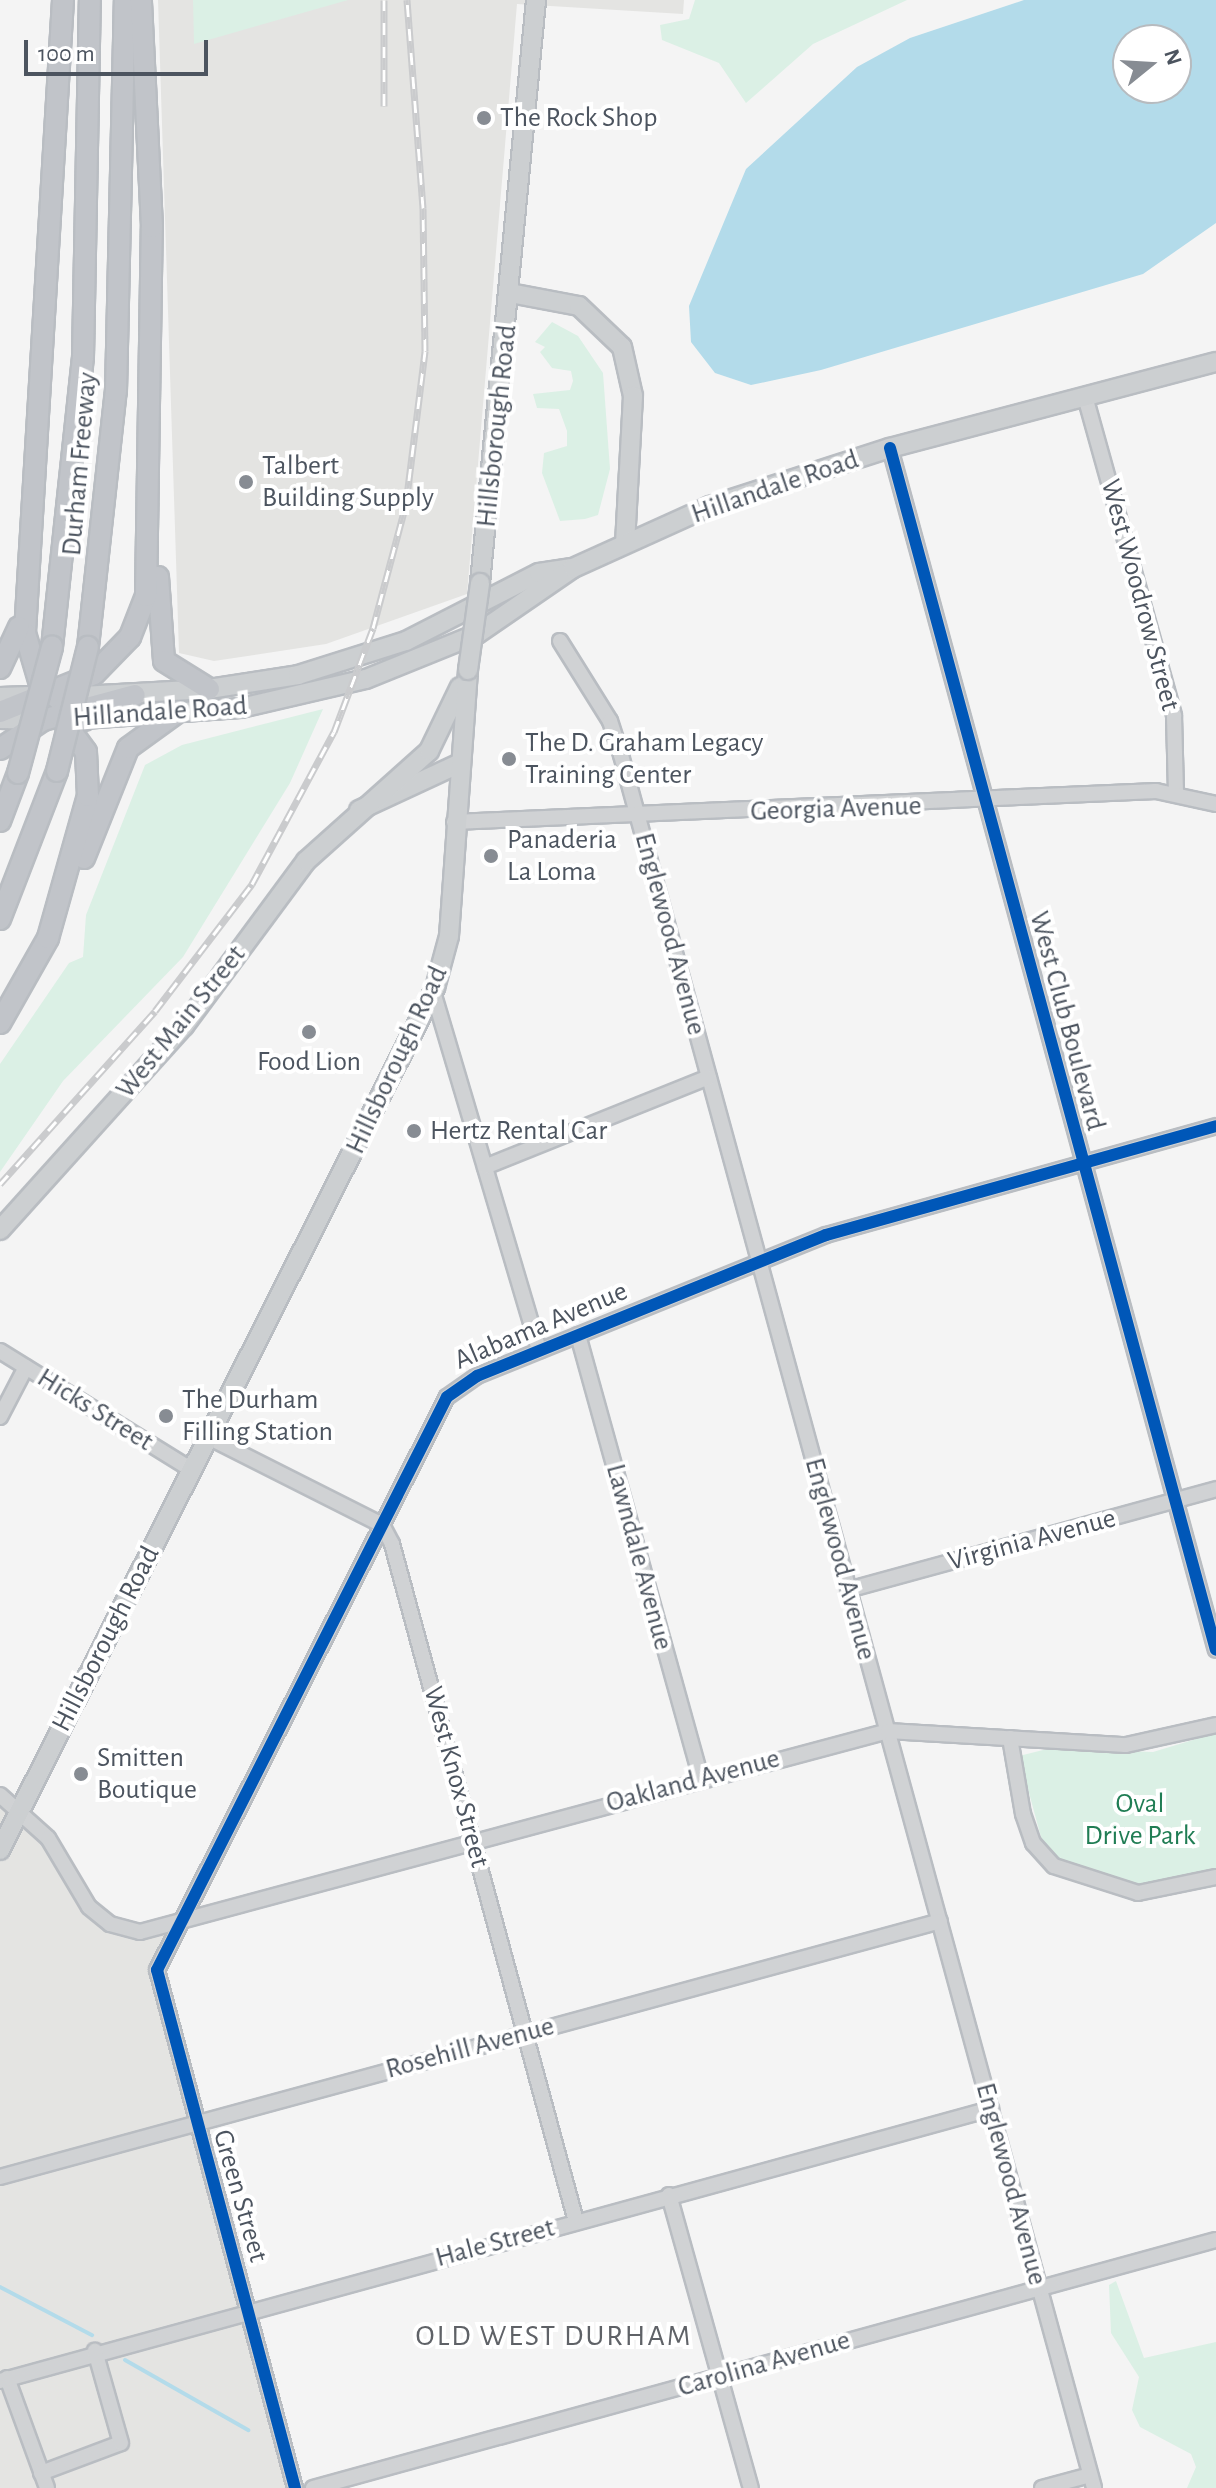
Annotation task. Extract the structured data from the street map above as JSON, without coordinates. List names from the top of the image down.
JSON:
{
  "streets": {
    "highway": ["Durham Freeway"],
    "main road": ["Hillsborough Road", "Hillandale Road", "West Main Street"],
    "street": [
      "West Woodrow Street",
      "Georgia Avenue",
      "Englewood Avenue",
      "West Club Boulevard",
      "Alabama Avenue",
      "Hicks Street",
      "Virginia Avenue",
      "Lawndale Avenue",
      "West Knox Street",
      "Oakland Avenue",
      "Rosehill Avenue",
      "Green Street",
      "Hale Street",
      "Carolina Avenue"
    ]
  },
  "crossings": [
    ["Hillsborough Road", "Georgia Avenue"],
    ["Hillsborough Road", "West Main Street"],
    ["Hillsborough Road", "Hicks Street"],
    ["Hillsborough Road", "Oakland Avenue"],
    ["Hillandale Road", "West Woodrow Street"],
    ["Hillandale Road", "West Club Boulevard"],
    ["West Woodrow Street", "Georgia Avenue"],
    ["Georgia Avenue", "Englewood Avenue"],
    ["Georgia Avenue", "West Club Boulevard"],
    ["Englewood Avenue", "Alabama Avenue"],
    ["Englewood Avenue", "Virginia Avenue"],
    ["Englewood Avenue", "Oakland Avenue"],
    ["Englewood Avenue", "Rosehill Avenue"],
    ["Englewood Avenue", "Hale Street"],
    ["Englewood Avenue", "Carolina Avenue"],
    ["West Club Boulevard", "Alabama Avenue"],
    ["West Club Boulevard", "Virginia Avenue"],
    ["Alabama Avenue", "Lawndale Avenue"],
    ["Alabama Avenue", "West Knox Street"],
    ["Alabama Avenue", "Oakland Avenue"],
    ["Alabama Avenue", "Green Street"],
    ["Lawndale Avenue", "Oakland Avenue"],
    ["West Knox Street", "Oakland Avenue"],
    ["West Knox Street", "Rosehill Avenue"],
    ["West Knox Street", "Hale Street"],
    ["Oakland Avenue", "Green Street"],
    ["Rosehill Avenue", "Green Street"],
    ["Green Street", "Hale Street"]
  ],
  "districts": ["OLD WEST DURHAM"],
  "parks": ["Oval Drive Park"],
  "places": [
    "The Rock Shop",
    "Talbert Building Supply",
    "The D. Graham Legacy Training Center",
    "Panaderia La Loma",
    "Food Lion",
    "Hertz Rental Car",
    "The Durham Filling Station",
    "Smitten Boutique"
  ],
  "scale_bar": "100 m",
  "north": "right"
}
